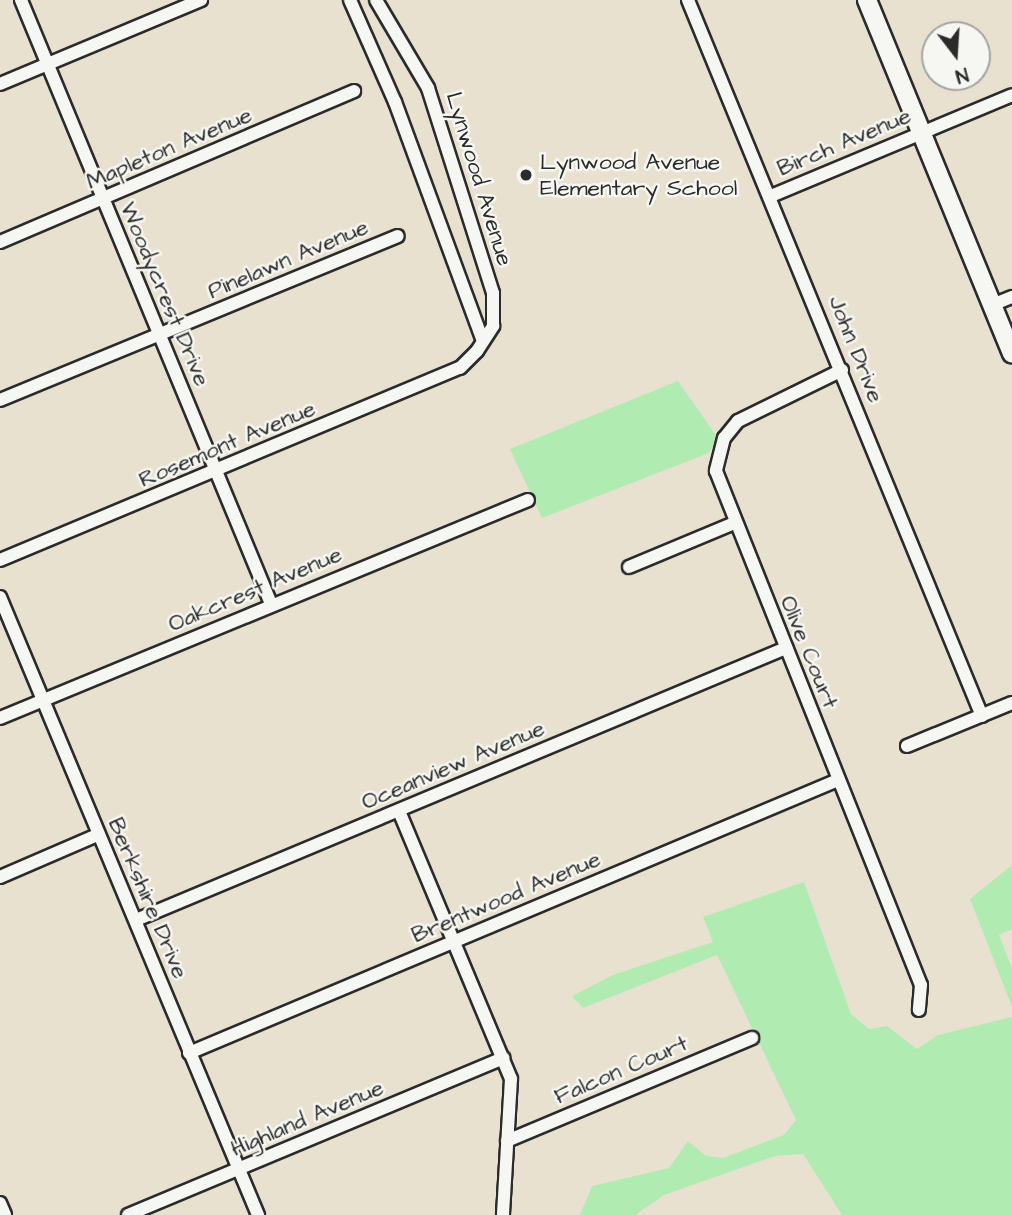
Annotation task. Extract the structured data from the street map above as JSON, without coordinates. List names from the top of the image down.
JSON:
{
  "streets": {
    "street": [
      "Birch Avenue",
      "Mapleton Avenue",
      "Lynwood Avenue",
      "Pinelawn Avenue",
      "Woodycrest Drive",
      "John Drive",
      "Rosemont Avenue",
      "Oakcrest Avenue",
      "Olive Court",
      "Oceanview Avenue",
      "Brentwood Avenue",
      "Berkshire Drive",
      "Falcon Court",
      "Highland Avenue"
    ]
  },
  "crossings": [
    ["Birch Avenue", "John Drive"],
    ["Mapleton Avenue", "Woodycrest Drive"],
    ["Lynwood Avenue", "Rosemont Avenue"],
    ["Pinelawn Avenue", "Woodycrest Drive"],
    ["Woodycrest Drive", "Rosemont Avenue"],
    ["Woodycrest Drive", "Oakcrest Avenue"],
    ["John Drive", "Olive Court"],
    ["Oakcrest Avenue", "Berkshire Drive"],
    ["Olive Court", "Oceanview Avenue"],
    ["Olive Court", "Brentwood Avenue"],
    ["Oceanview Avenue", "Berkshire Drive"],
    ["Brentwood Avenue", "Berkshire Drive"],
    ["Berkshire Drive", "Highland Avenue"]
  ],
  "places": ["Lynwood Avenue Elementary School"],
  "north": "bottom"
}
